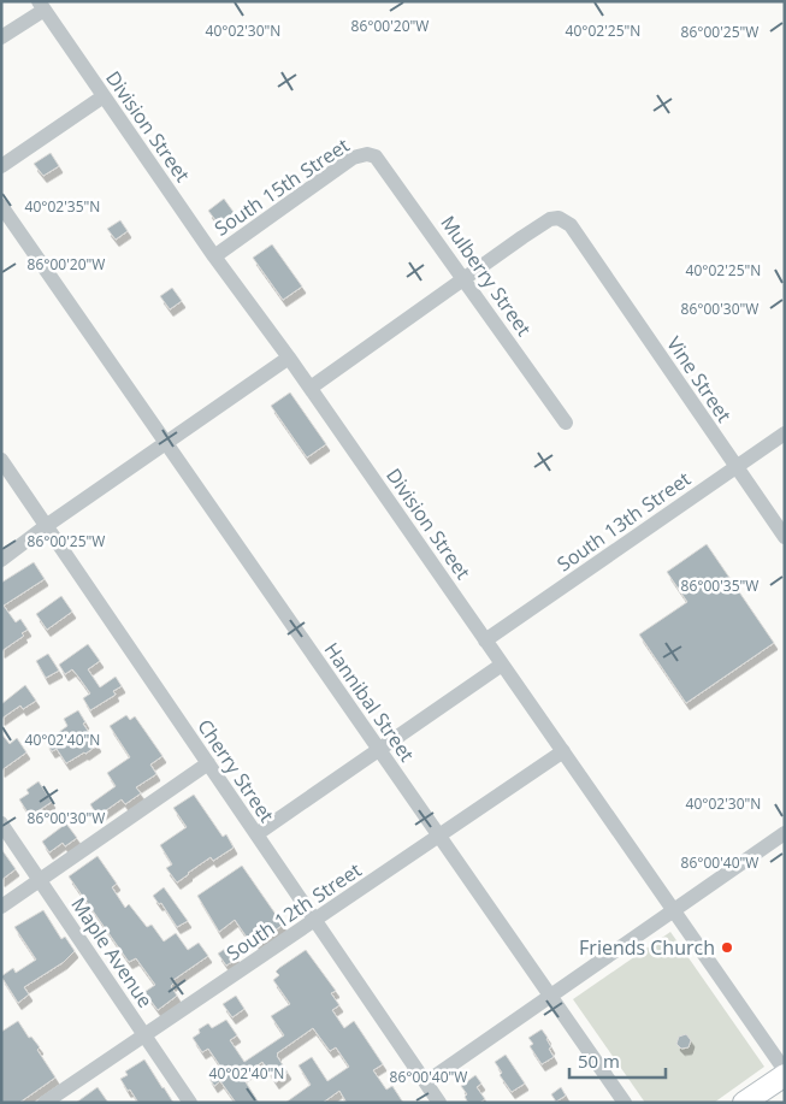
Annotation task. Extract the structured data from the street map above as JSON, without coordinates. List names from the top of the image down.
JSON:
{
  "streets": {
    "street": [
      "Division Street",
      "South 15th Street",
      "Mulberry Street",
      "Vine Street",
      "South 13th Street",
      "Hannibal Street",
      "Cherry Street",
      "South 12th Street",
      "Maple Avenue"
    ]
  },
  "crossings": [
    ["Division Street", "South 15th Street"],
    ["Division Street", "South 13th Street"],
    ["Division Street", "South 12th Street"],
    ["South 15th Street", "Mulberry Street"],
    ["Mulberry Street", "Vine Street"],
    ["Vine Street", "South 13th Street"],
    ["Hannibal Street", "South 12th Street"],
    ["Cherry Street", "South 12th Street"],
    ["South 12th Street", "Maple Avenue"]
  ],
  "places": ["Friends Church"],
  "scale_bar": "50 m",
  "coordinates": [
    "86°00'20\"W",
    "40°02'30\"N",
    "40°02'25\"N",
    "86°00'25\"W",
    "40°02'35\"N",
    "86°00'30\"W",
    "86°00'35\"W",
    "40°02'40\"N",
    "86°00'40\"W"
  ]
}
